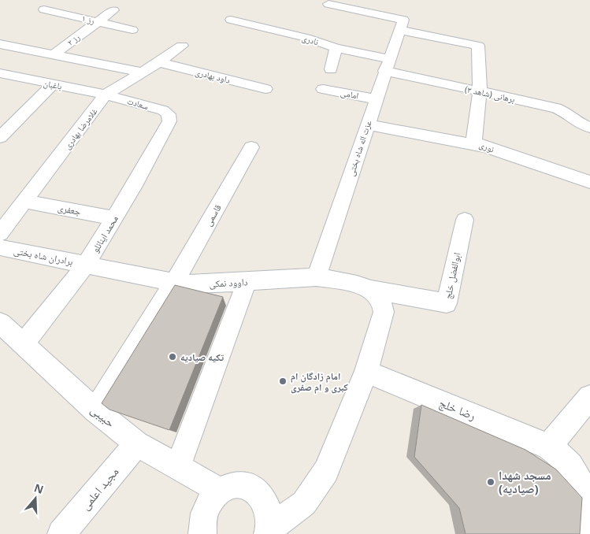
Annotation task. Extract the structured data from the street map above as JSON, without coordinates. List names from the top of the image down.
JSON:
{
  "streets": {
    "street": [
      "رز ۱",
      "رز ۲",
      "نادری",
      "داود بهادری",
      "باغبان",
      "امامی",
      "برهانی (شاهد ۳)",
      "سعادت",
      "غلامرضا بهادری",
      "نوری",
      "عزت اله شاه بختی",
      "جعفری",
      "قاسمی",
      "محمد اینانلو",
      "برادران شاه بختی",
      "ابوالفضل خلج",
      "داوود نمکی",
      "رضا خلج",
      "حبیبی",
      "مجید اعلمی"
    ]
  },
  "crossings": [
    ["رز ۱", "رز ۲"],
    ["نادری", "برهانی (شاهد ۳)"],
    ["نادری", "عزت اله شاه بختی"],
    ["داود بهادری", "غلامرضا بهادری"],
    ["باغبان", "سعادت"],
    ["باغبان", "غلامرضا بهادری"],
    ["امامی", "عزت اله شاه بختی"],
    ["برهانی (شاهد ۳)", "نوری"],
    ["برهانی (شاهد ۳)", "عزت اله شاه بختی"],
    ["سعادت", "غلامرضا بهادری"],
    ["سعادت", "محمد اینانلو"],
    ["غلامرضا بهادری", "جعفری"],
    ["نوری", "عزت اله شاه بختی"],
    ["عزت اله شاه بختی", "داوود نمکی"],
    ["جعفری", "محمد اینانلو"],
    ["قاسمی", "داوود نمکی"],
    ["قاسمی", "حبیبی"],
    ["محمد اینانلو", "برادران شاه بختی"],
    ["محمد اینانلو", "داوود نمکی"],
    ["محمد اینانلو", "حبیبی"],
    ["برادران شاه بختی", "داوود نمکی"],
    ["ابوالفضل خلج", "داوود نمکی"],
    ["حبیبی", "مجید اعلمی"]
  ],
  "places": ["تکیه صیادیه", "امام زادگان ام کبری و ام صفری", "مسجد شهدا (صیادیه)"],
  "north": "top"
}
